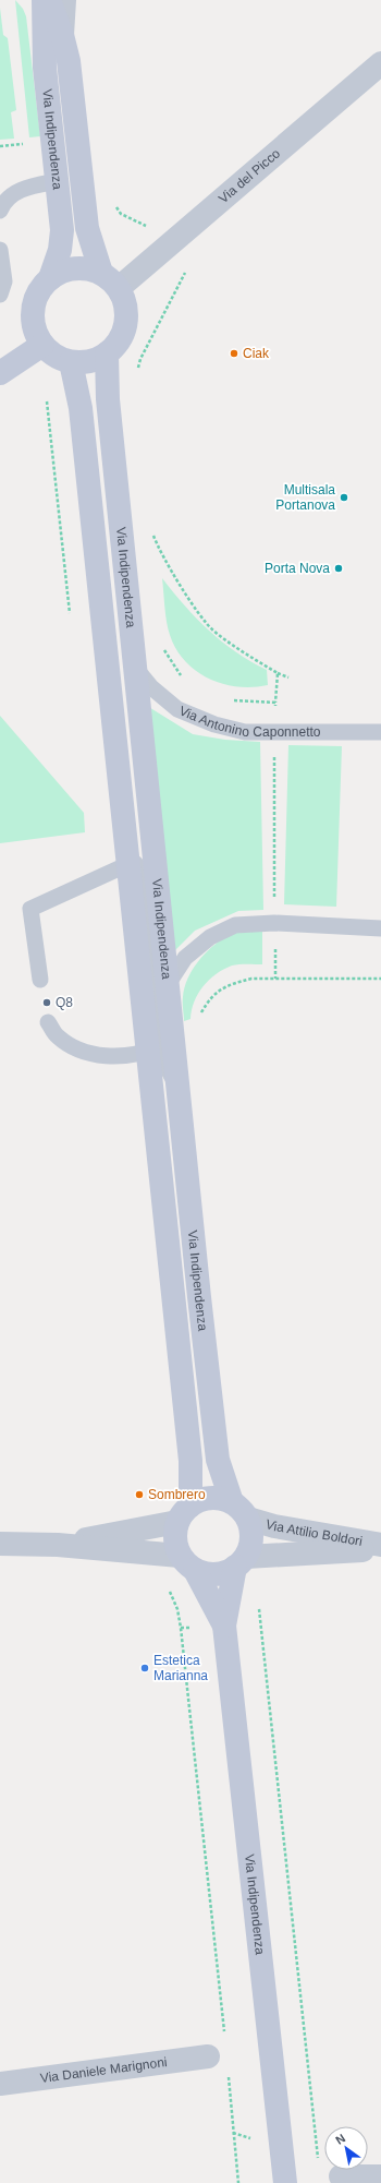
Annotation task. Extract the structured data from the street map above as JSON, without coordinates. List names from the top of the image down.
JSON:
{
  "streets": {
    "street": [
      "Via Indipendenza",
      "Via del Picco",
      "Via Attilio Boldori",
      "Via Daniele Marignoni"
    ],
    "lane": ["Via Antonino Caponnetto"]
  },
  "crossings": [
    ["Via Indipendenza", "Via del Picco"],
    ["Via Indipendenza", "Via Antonino Caponnetto"],
    ["Via Indipendenza", "Via Attilio Boldori"]
  ],
  "places": [
    "Ciak",
    "Multisala Portanova",
    "Porta Nova",
    "Q8",
    "Sombrero",
    "Estetica Marianna"
  ],
  "north": "top left"
}
